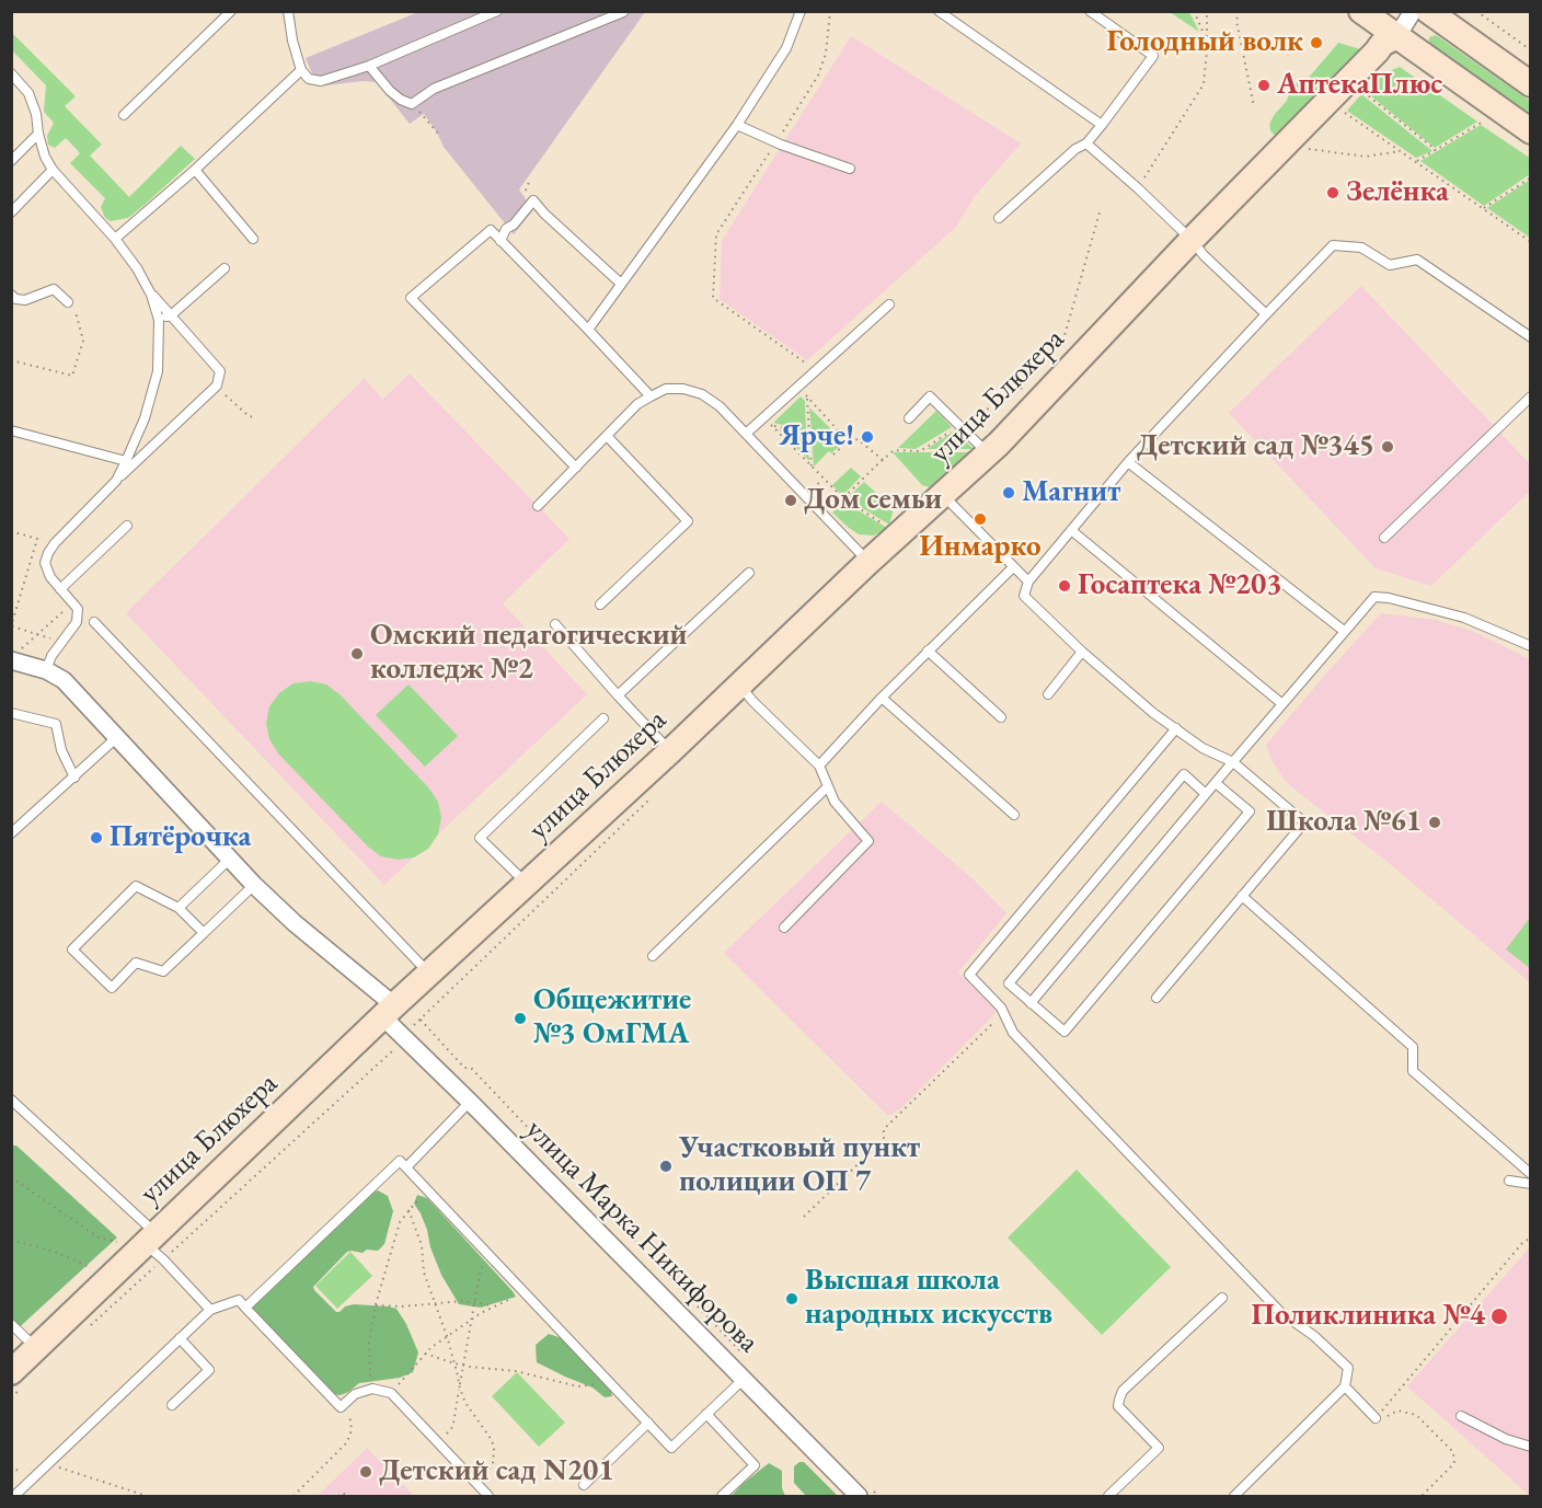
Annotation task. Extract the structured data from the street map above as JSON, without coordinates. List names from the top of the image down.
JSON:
{
  "streets": {
    "street": ["улица Блюхера", "улица Марка Никифорова"]
  },
  "crossings": [
    ["улица Блюхера", "улица Марка Никифорова"]
  ],
  "places": [
    "Голодный волк",
    "АптекаПлюс",
    "Зелёнка",
    "Ярче!",
    "Детский сад №345",
    "Магнит",
    "Дом семьи",
    "Инмарко",
    "Госаптека №203",
    "Омский педагогический колледж №2",
    "Школа №61",
    "Пятёрочка",
    "Общежитие №3 ОмГМА",
    "Участковый пункт полиции ОП 7",
    "Высшая школа народных искусств",
    "Поликлиника №4",
    "Детский сад N201"
  ]
}
